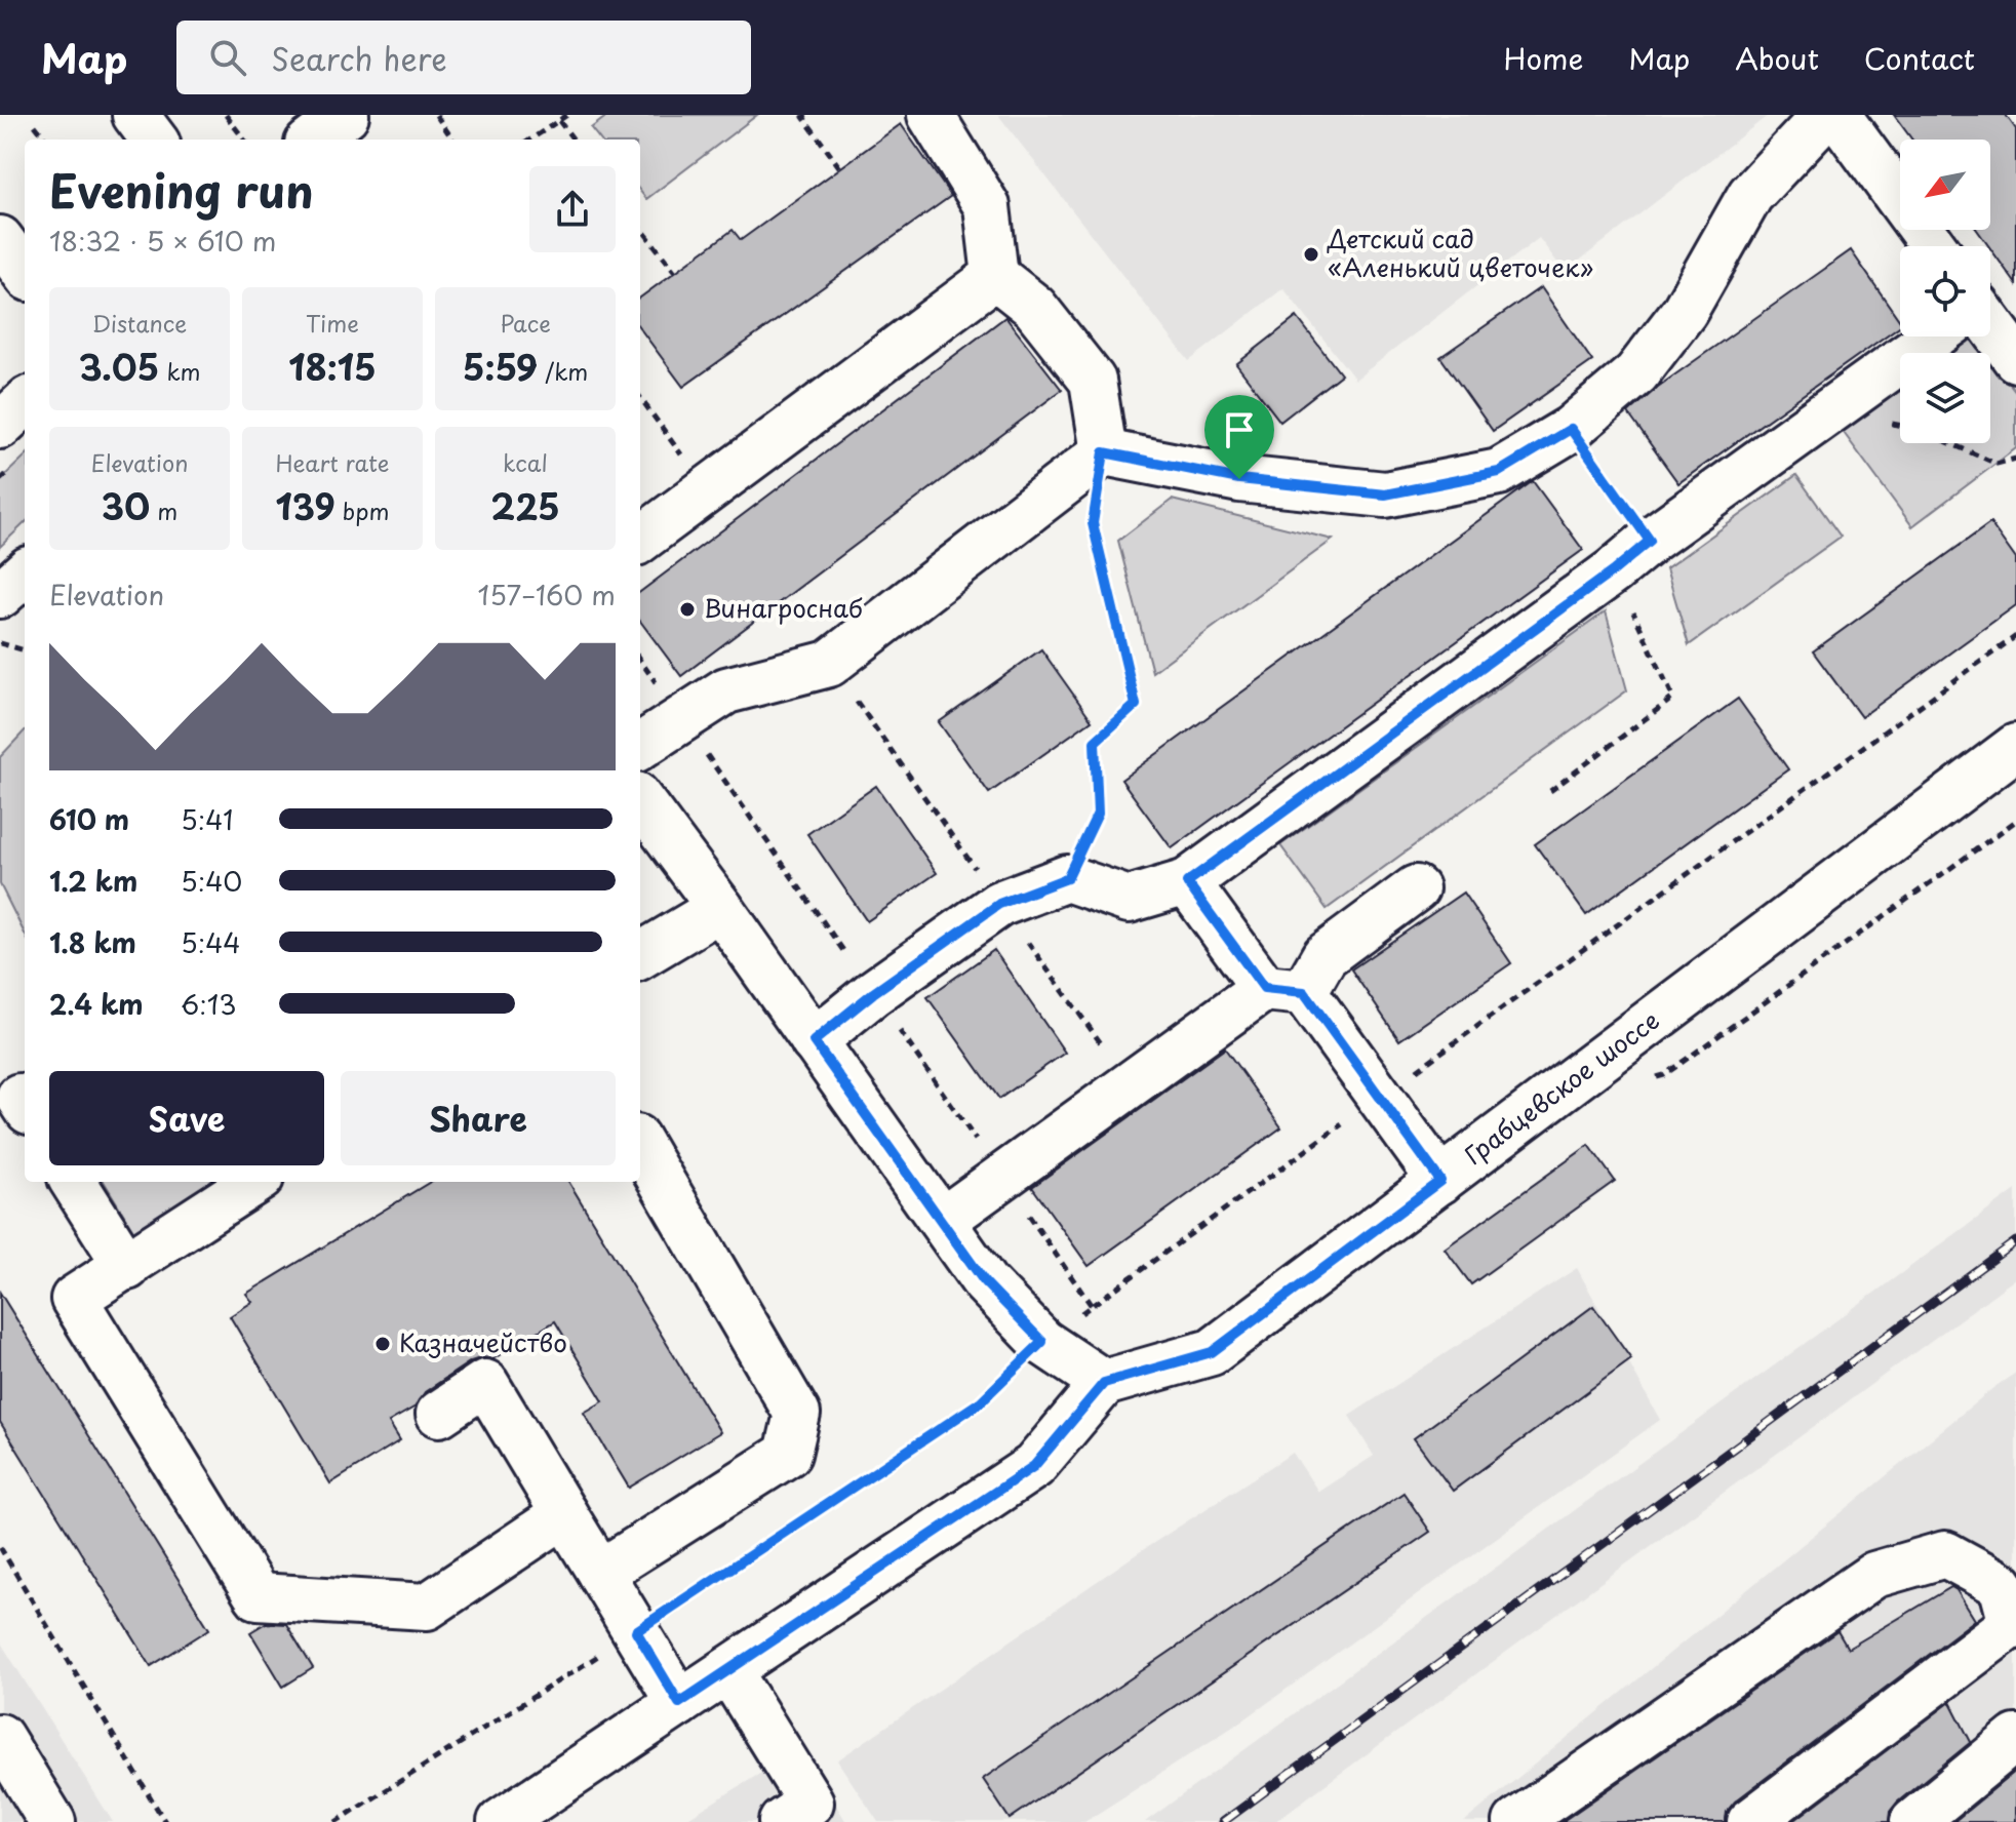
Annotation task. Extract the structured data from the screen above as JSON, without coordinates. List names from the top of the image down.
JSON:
{
  "streets": {
    "main road": ["Грабцевское шоссе"]
  },
  "places": ["Детский сад «Аленький цветочек»", "Винагроснаб", "Казначейство"],
  "north": "bottom left",
  "page": {
    "header": "Map",
    "search": "Search here",
    "nav": [
      "Home",
      "Map",
      "About",
      "Contact"
    ],
    "heading": ["Evening run", "18:32 · 5 × 610 m"],
    "stats": [
      ["Distance", "3.05 km"],
      ["Time", "18:15"],
      ["Pace", "5:59 /km"],
      ["Elevation", "30 m"],
      ["Heart rate", "139 bpm"],
      ["kcal", "225"]
    ],
    "chart": ["Elevation", "157–160 m"],
    "list": [
      {
        "name": "610 m",
        "note": "5:41"
      },
      {
        "name": "1.2 km",
        "note": "5:40"
      },
      {
        "name": "1.8 km",
        "note": "5:44"
      },
      {
        "name": "2.4 km",
        "note": "6:13"
      }
    ],
    "buttons": ["Save", "Share"]
  }
}
